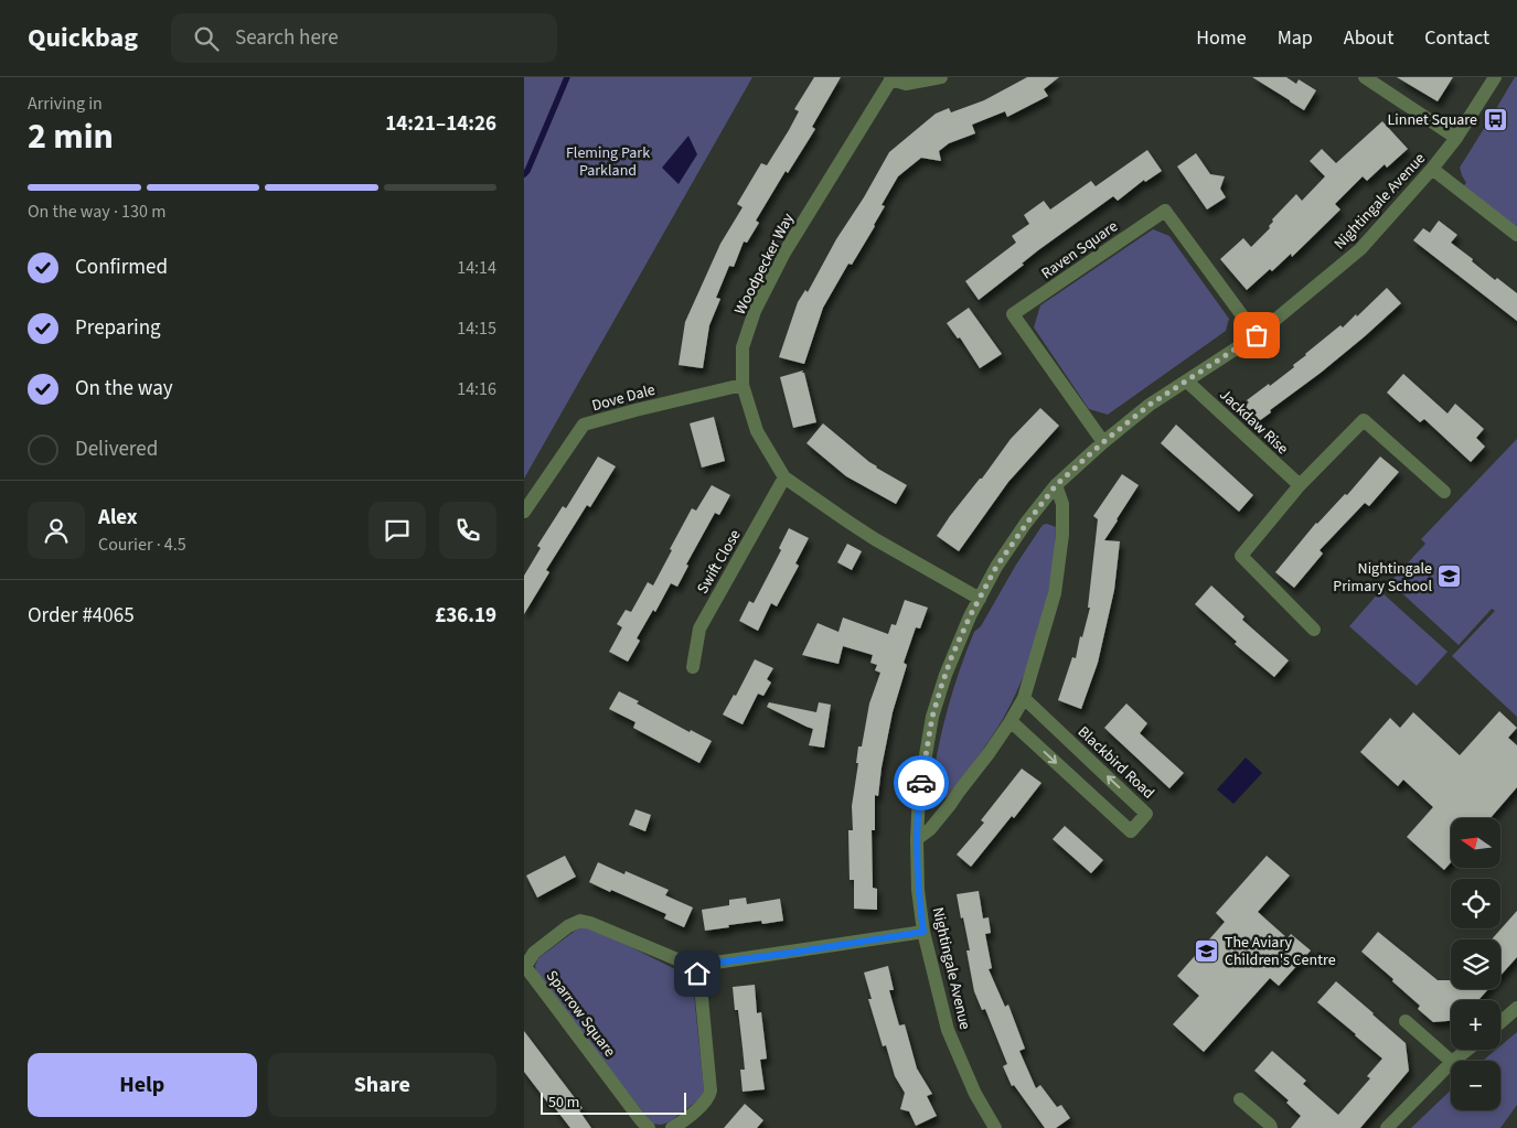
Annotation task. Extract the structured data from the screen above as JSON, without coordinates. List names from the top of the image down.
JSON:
{
  "streets": {
    "street": [
      "Nightingale Avenue",
      "Raven Square",
      "Woodpecker Way",
      "Dove Dale",
      "Jackdaw Rise",
      "Swift Close",
      "Blackbird Road",
      "Sparrow Square"
    ]
  },
  "crossings": [
    ["Nightingale Avenue", "Raven Square"],
    ["Nightingale Avenue", "Woodpecker Way"],
    ["Nightingale Avenue", "Jackdaw Rise"],
    ["Woodpecker Way", "Dove Dale"],
    ["Woodpecker Way", "Swift Close"]
  ],
  "parks": ["Fleming Park Parkland"],
  "places": {
    "bus stop": ["Linnet Square"],
    "school or university": ["Nightingale Primary School", "The Aviary Children's Centre"]
  },
  "scale_bar": "50 m",
  "north": "left",
  "page": {
    "header": "Quickbag",
    "search": "Search here",
    "nav": [
      "Home",
      "Map",
      "About",
      "Contact"
    ],
    "heading": ["2 min", "Arriving in", "14:21–14:26"],
    "panel": [
      "Alex",
      "Courier · 4.5",
      "Order #4065",
      "£36.19"
    ],
    "bar": "On the way · 130 m",
    "list": [
      ["Confirmed", "14:14"],
      ["Preparing", "14:15"],
      ["On the way", "14:16"],
      "Delivered"
    ],
    "map_buttons": ["+", "−"],
    "buttons": ["Help", "Share"],
    "scale": "50 m"
  }
}
